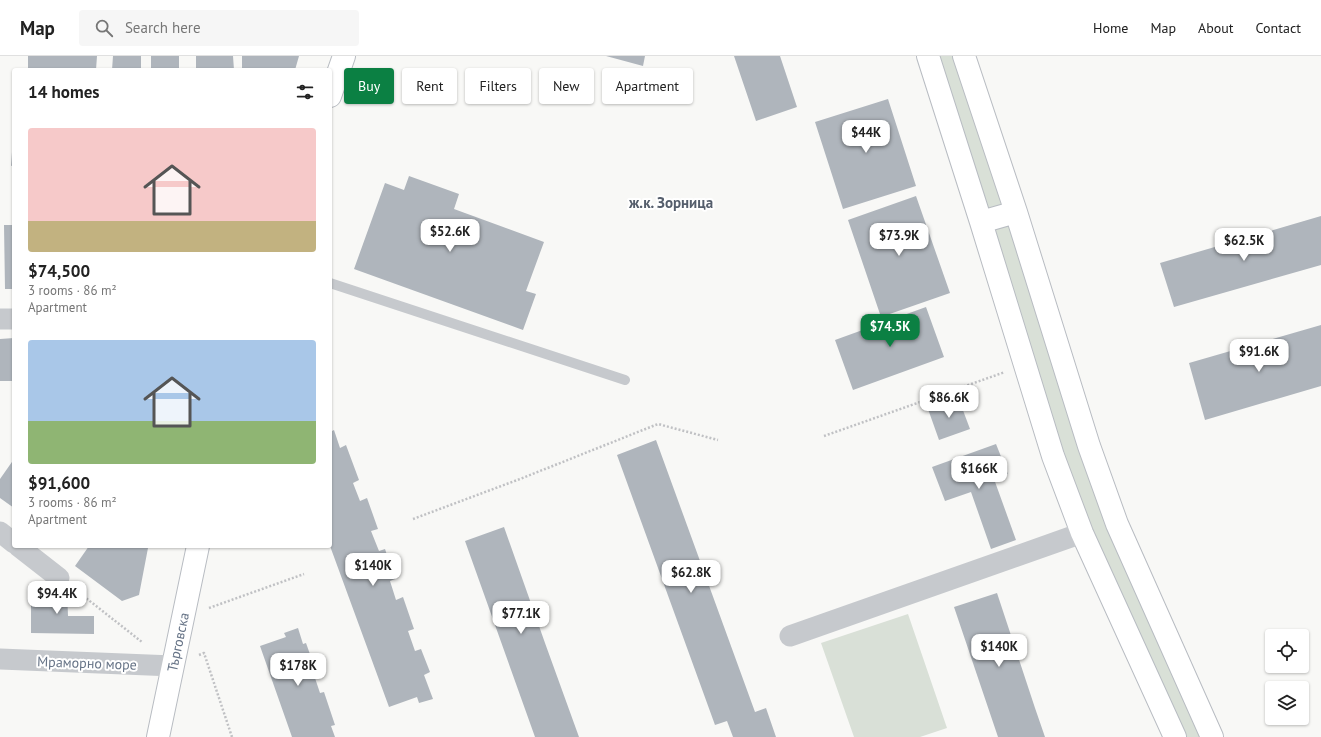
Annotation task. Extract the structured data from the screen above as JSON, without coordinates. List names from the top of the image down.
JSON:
{
  "streets": {
    "street": ["Търговска", "Мраморно море"]
  },
  "crossings": [
    ["Търговска", "Мраморно море"]
  ],
  "districts": ["ж.к. Зорница"],
  "page": {
    "header": "Map",
    "search": "Search here",
    "nav": [
      "Home",
      "Map",
      "About",
      "Contact"
    ],
    "chip": [
      "Buy",
      "Rent",
      "Filters",
      "New",
      "Apartment"
    ],
    "heading": "14 homes",
    "list": [
      {
        "name": "$74,500",
        "note": "3 rooms · 86 m² · Apartment"
      },
      {
        "name": "$91,600",
        "note": "3 rooms · 86 m² · Apartment"
      }
    ],
    "price": [
      "$44K",
      "$52.6K",
      "$73.9K",
      "$62.5K",
      "$74.5K",
      "$91.6K",
      "$86.6K",
      "$166K",
      "$140K",
      "$62.8K",
      "$94.4K",
      "$77.1K",
      "$140K",
      "$178K"
    ]
  }
}
